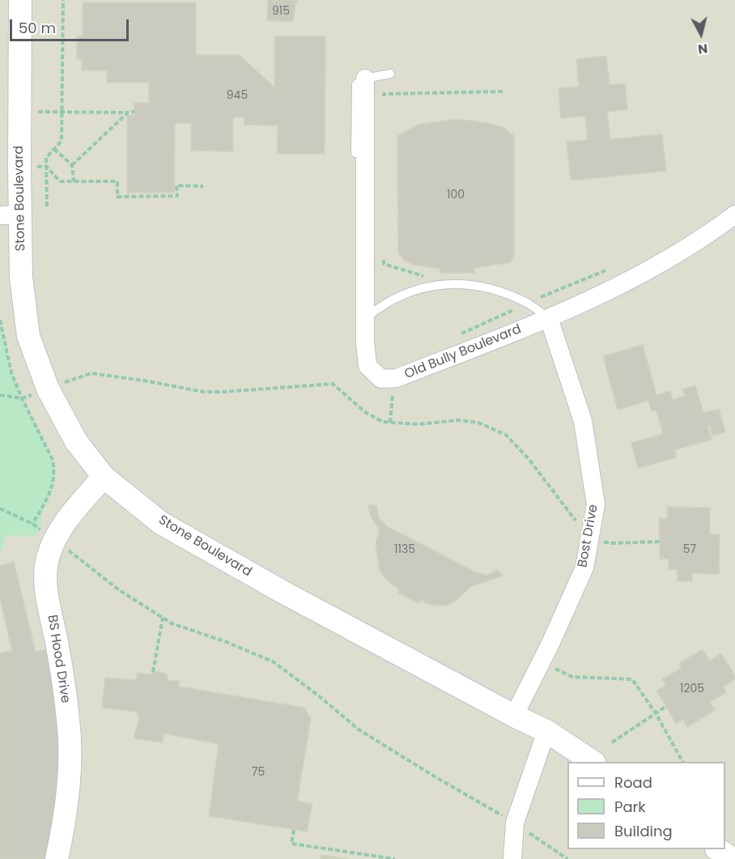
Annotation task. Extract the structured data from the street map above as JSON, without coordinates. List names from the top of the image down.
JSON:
{
  "streets": {
    "street": [
      "Stone Boulevard",
      "Old Bully Boulevard",
      "Bost Drive",
      "BS Hood Drive"
    ]
  },
  "crossings": [
    ["Stone Boulevard", "Bost Drive"],
    ["Stone Boulevard", "BS Hood Drive"],
    ["Old Bully Boulevard", "Bost Drive"]
  ],
  "house_numbers": [
    "915",
    "945",
    "100",
    "1135",
    "57",
    "1205",
    "75"
  ],
  "legend": ["Road", "Park", "Building"],
  "scale_bar": "50 m",
  "north": "bottom"
}
